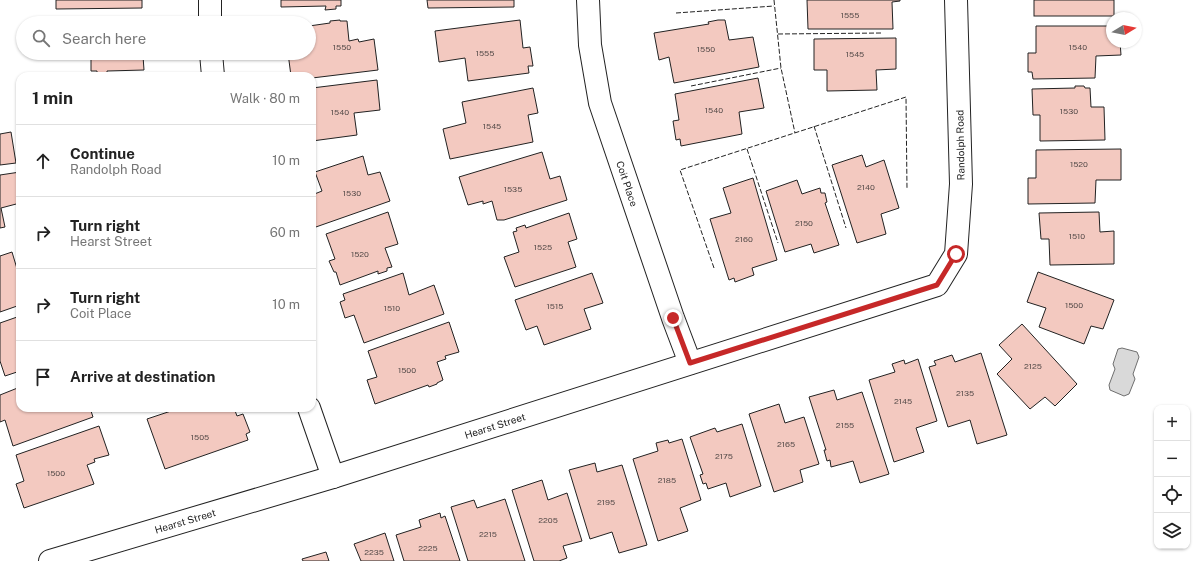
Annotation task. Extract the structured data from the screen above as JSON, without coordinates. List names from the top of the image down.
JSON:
{
  "streets": {
    "street": ["Randolph Road", "Coit Place", "Hearst Street"]
  },
  "crossings": [
    ["Randolph Road", "Hearst Street"],
    ["Coit Place", "Hearst Street"]
  ],
  "house_numbers": [
    "1555",
    "1550",
    "1540",
    "1550",
    "1555",
    "1545",
    "1540",
    "1530",
    "1540",
    "1545",
    "1520",
    "2140",
    "1535",
    "1530",
    "2150",
    "1510",
    "2160",
    "1525",
    "1520",
    "1500",
    "1515",
    "1510",
    "2125",
    "1500",
    "2135",
    "2145",
    "2155",
    "1505",
    "2165",
    "2175",
    "1500",
    "2185",
    "2195",
    "2205",
    "2215",
    "2225",
    "2235"
  ],
  "north": "right",
  "page": {
    "search": "Search here",
    "heading": ["1 min", "Walk · 80 m"],
    "list": [
      ["Continue", "Randolph Road", "10 m"],
      ["Turn right", "Hearst Street", "60 m"],
      ["Turn right", "Coit Place", "10 m"],
      "Arrive at destination"
    ],
    "map_buttons": ["+", "−"]
  }
}
